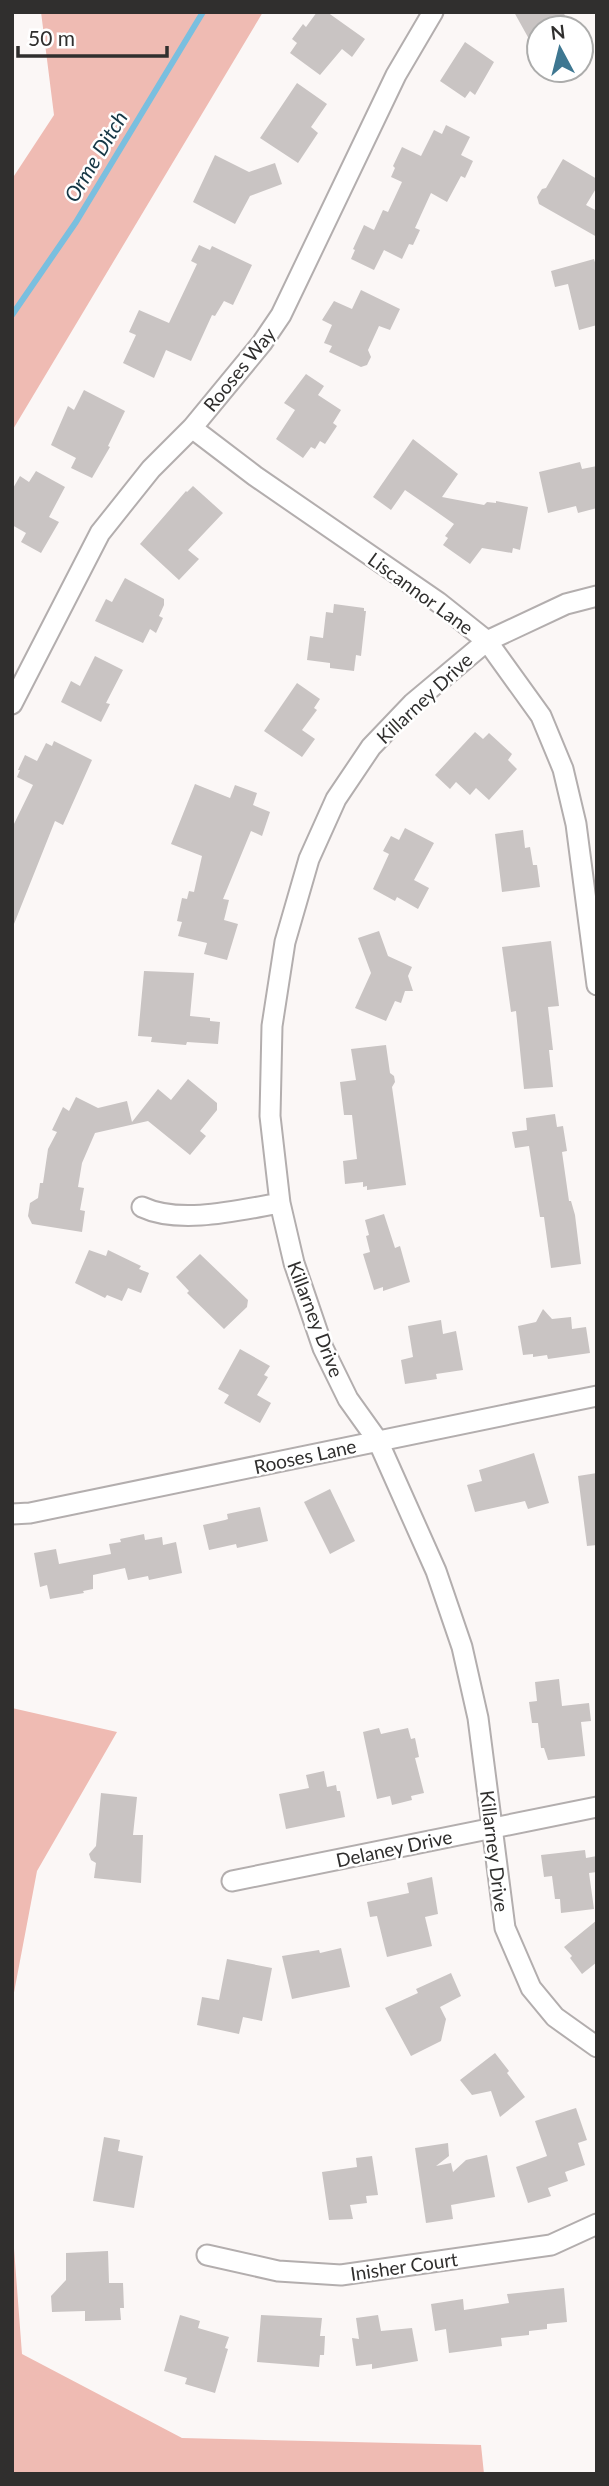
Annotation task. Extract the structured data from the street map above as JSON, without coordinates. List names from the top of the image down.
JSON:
{
  "streets": {
    "street": [
      "Rooses Way",
      "Liscannor Lane",
      "Killarney Drive",
      "Rooses Lane",
      "Delaney Drive",
      "Inisher Court"
    ]
  },
  "crossings": [
    ["Rooses Way", "Liscannor Lane"],
    ["Liscannor Lane", "Killarney Drive"],
    ["Killarney Drive", "Rooses Lane"],
    ["Killarney Drive", "Delaney Drive"]
  ],
  "water": ["Orme Ditch"],
  "scale_bar": "50 m",
  "north": "top"
}
